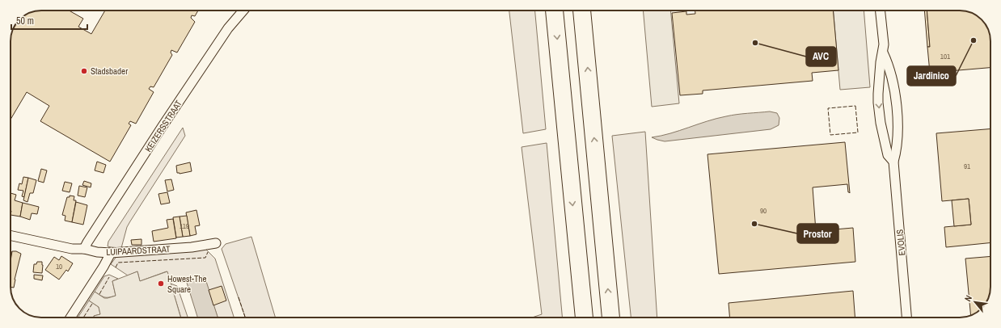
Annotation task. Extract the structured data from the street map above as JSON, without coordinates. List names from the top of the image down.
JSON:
{
  "streets": {
    "street": ["KEIZERSSTRAAT", "EVOLIS", "LUIPAARDSTRAAT"]
  },
  "crossings": [
    ["KEIZERSSTRAAT", "LUIPAARDSTRAAT"]
  ],
  "places": [
    "Jardinico",
    "AVC",
    "Stadsbader",
    "Prostor",
    "Howest-The Square"
  ],
  "house_numbers": [
    "101",
    "91",
    "90",
    "119",
    "10"
  ],
  "scale_bar": "50 m",
  "north": "top left"
}
